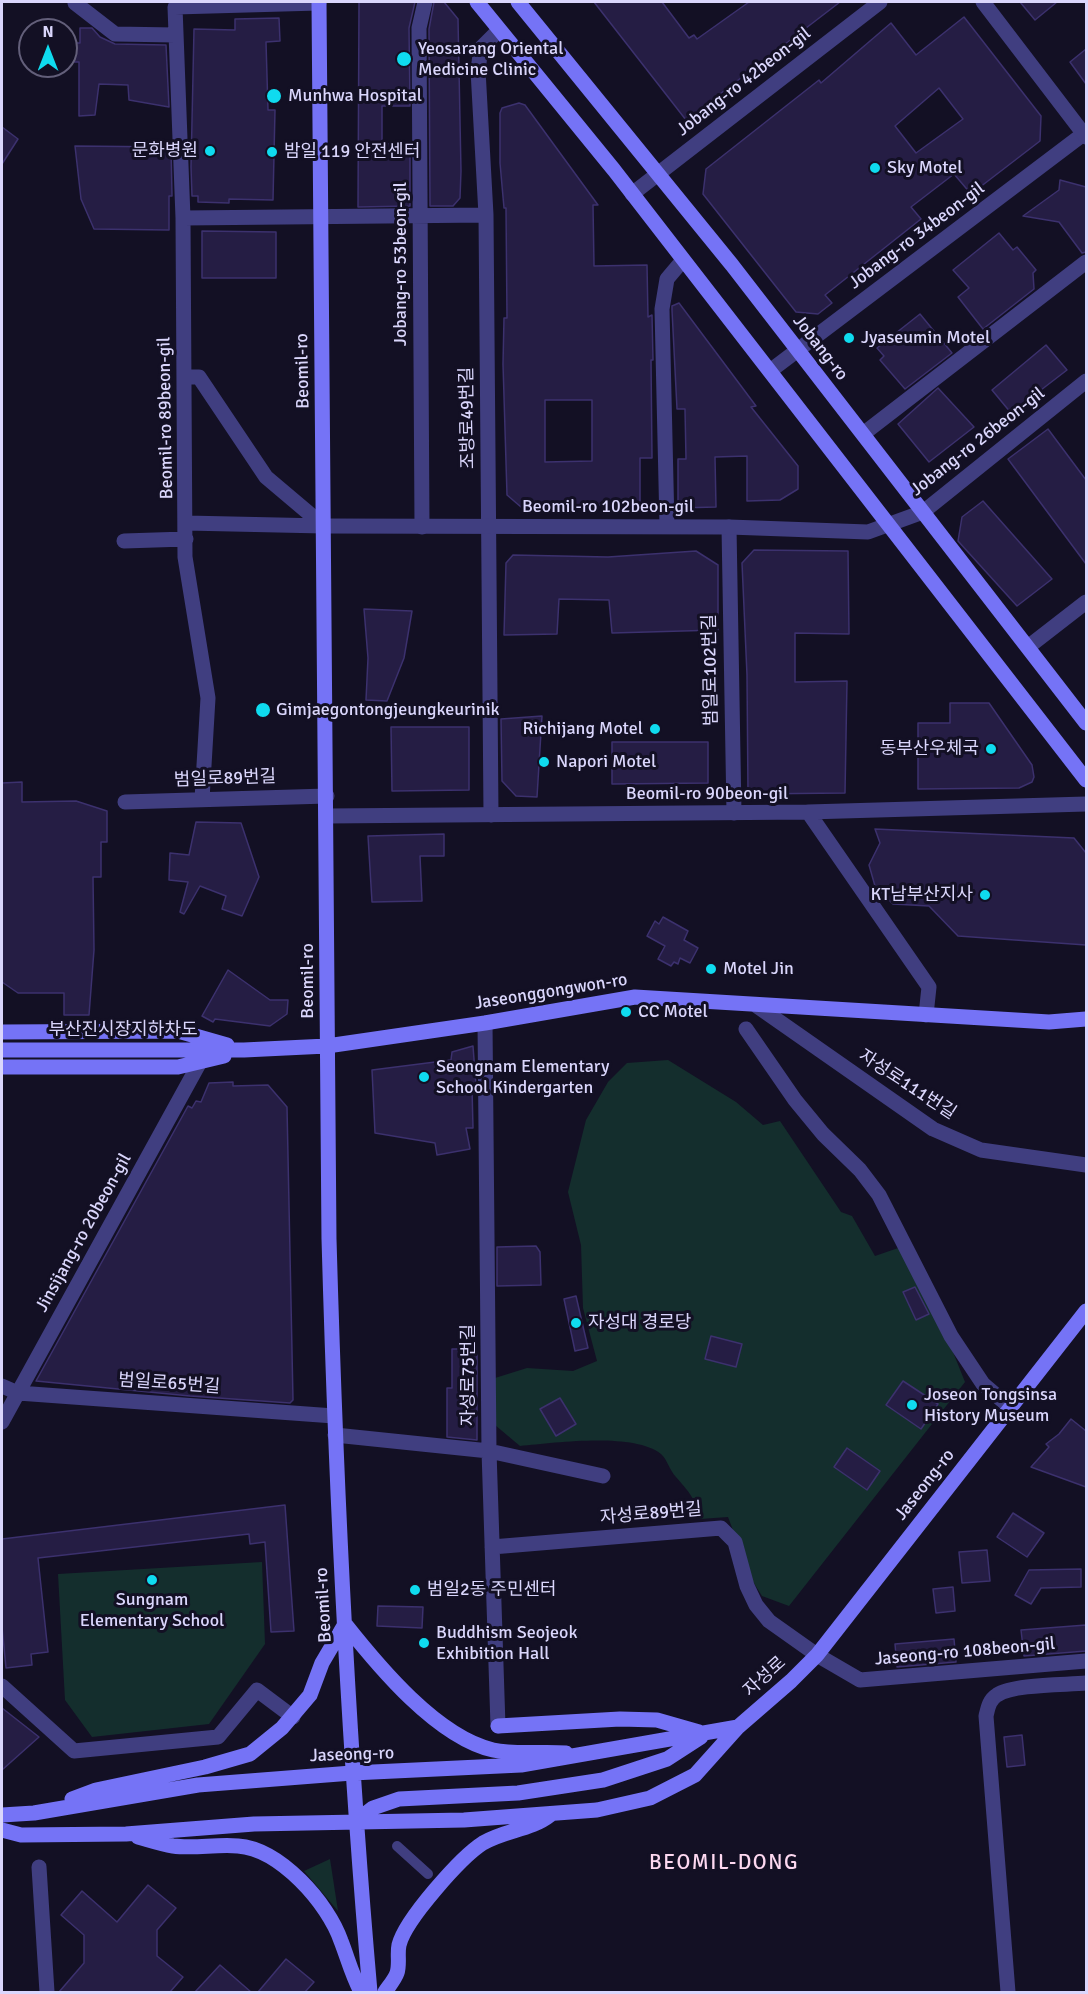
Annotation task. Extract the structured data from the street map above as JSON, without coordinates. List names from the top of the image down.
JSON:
{
  "streets": {
    "main road": [
      "Jobang-ro",
      "Beomil-ro",
      "Jaseonggongwon-ro",
      "부산진시장지하차도",
      "Jaseong-ro",
      "자성로"
    ],
    "street": [
      "Jobang-ro 42beon-gil",
      "Jobang-ro 34beon-gil",
      "Jobang-ro 53beon-gil",
      "Beomil-ro 89beon-gil",
      "조방로49번길",
      "Jobang-ro 26beon-gil",
      "Beomil-ro 102beon-gil",
      "범일로102번길",
      "범일로89번길",
      "Beomil-ro 90beon-gil",
      "자성로111번길",
      "Jinsijang-ro 20beon-gil",
      "자성로75번길",
      "범일로65번길",
      "자성로89번길",
      "Jaseong-ro 108beon-gil"
    ]
  },
  "crossings": [
    ["Jobang-ro 42beon-gil", "Jobang-ro"],
    ["Jobang-ro 34beon-gil", "Jobang-ro"],
    ["Jobang-ro 53beon-gil", "Beomil-ro 102beon-gil"],
    ["Jobang-ro", "Jobang-ro 26beon-gil"],
    ["Beomil-ro", "Beomil-ro 89beon-gil"],
    ["Beomil-ro", "Beomil-ro 102beon-gil"],
    ["Beomil-ro", "범일로89번길"],
    ["Beomil-ro", "Beomil-ro 90beon-gil"],
    ["Beomil-ro", "Jaseonggongwon-ro"],
    ["Beomil-ro", "범일로65번길"],
    ["Beomil-ro", "Jaseong-ro"],
    ["Beomil-ro 89beon-gil", "Beomil-ro 102beon-gil"],
    ["Beomil-ro 89beon-gil", "범일로89번길"],
    ["조방로49번길", "Beomil-ro 102beon-gil"],
    ["조방로49번길", "Beomil-ro 90beon-gil"],
    ["Jobang-ro 26beon-gil", "Beomil-ro 102beon-gil"],
    ["Beomil-ro 102beon-gil", "범일로102번길"],
    ["범일로102번길", "Beomil-ro 90beon-gil"],
    ["Jaseonggongwon-ro", "부산진시장지하차도"],
    ["Jaseonggongwon-ro", "자성로111번길"],
    ["Jaseonggongwon-ro", "자성로75번길"],
    ["Jinsijang-ro 20beon-gil", "범일로65번길"],
    ["자성로75번길", "자성로89번길"],
    ["Jaseong-ro", "자성로89번길"],
    ["Jaseong-ro", "Jaseong-ro 108beon-gil"],
    ["Jaseong-ro", "자성로"],
    ["자성로89번길", "Jaseong-ro 108beon-gil"],
    ["자성로89번길", "자성로"],
    ["Jaseong-ro 108beon-gil", "자성로"]
  ],
  "districts": ["BEOMIL-DONG"],
  "places": [
    "Yeosarang Oriental Medicine Clinic",
    "Munhwa Hospital",
    "문화병원",
    "밤일 119 안전센터",
    "Sky Motel",
    "Jyaseumin Motel",
    "Gimjaegontongjeungkeurinik",
    "Richijang Motel",
    "동부산우체국",
    "Napori Motel",
    "KT남부산지사",
    "Motel Jin",
    "CC Motel",
    "Seongnam Elementary School Kindergarten",
    "자성대 경로당",
    "Joseon Tongsinsa History Museum",
    "Sungnam Elementary School",
    "범일2동 주민센터",
    "Buddhism Seojeok Exhibition Hall"
  ],
  "north": "top"
}
